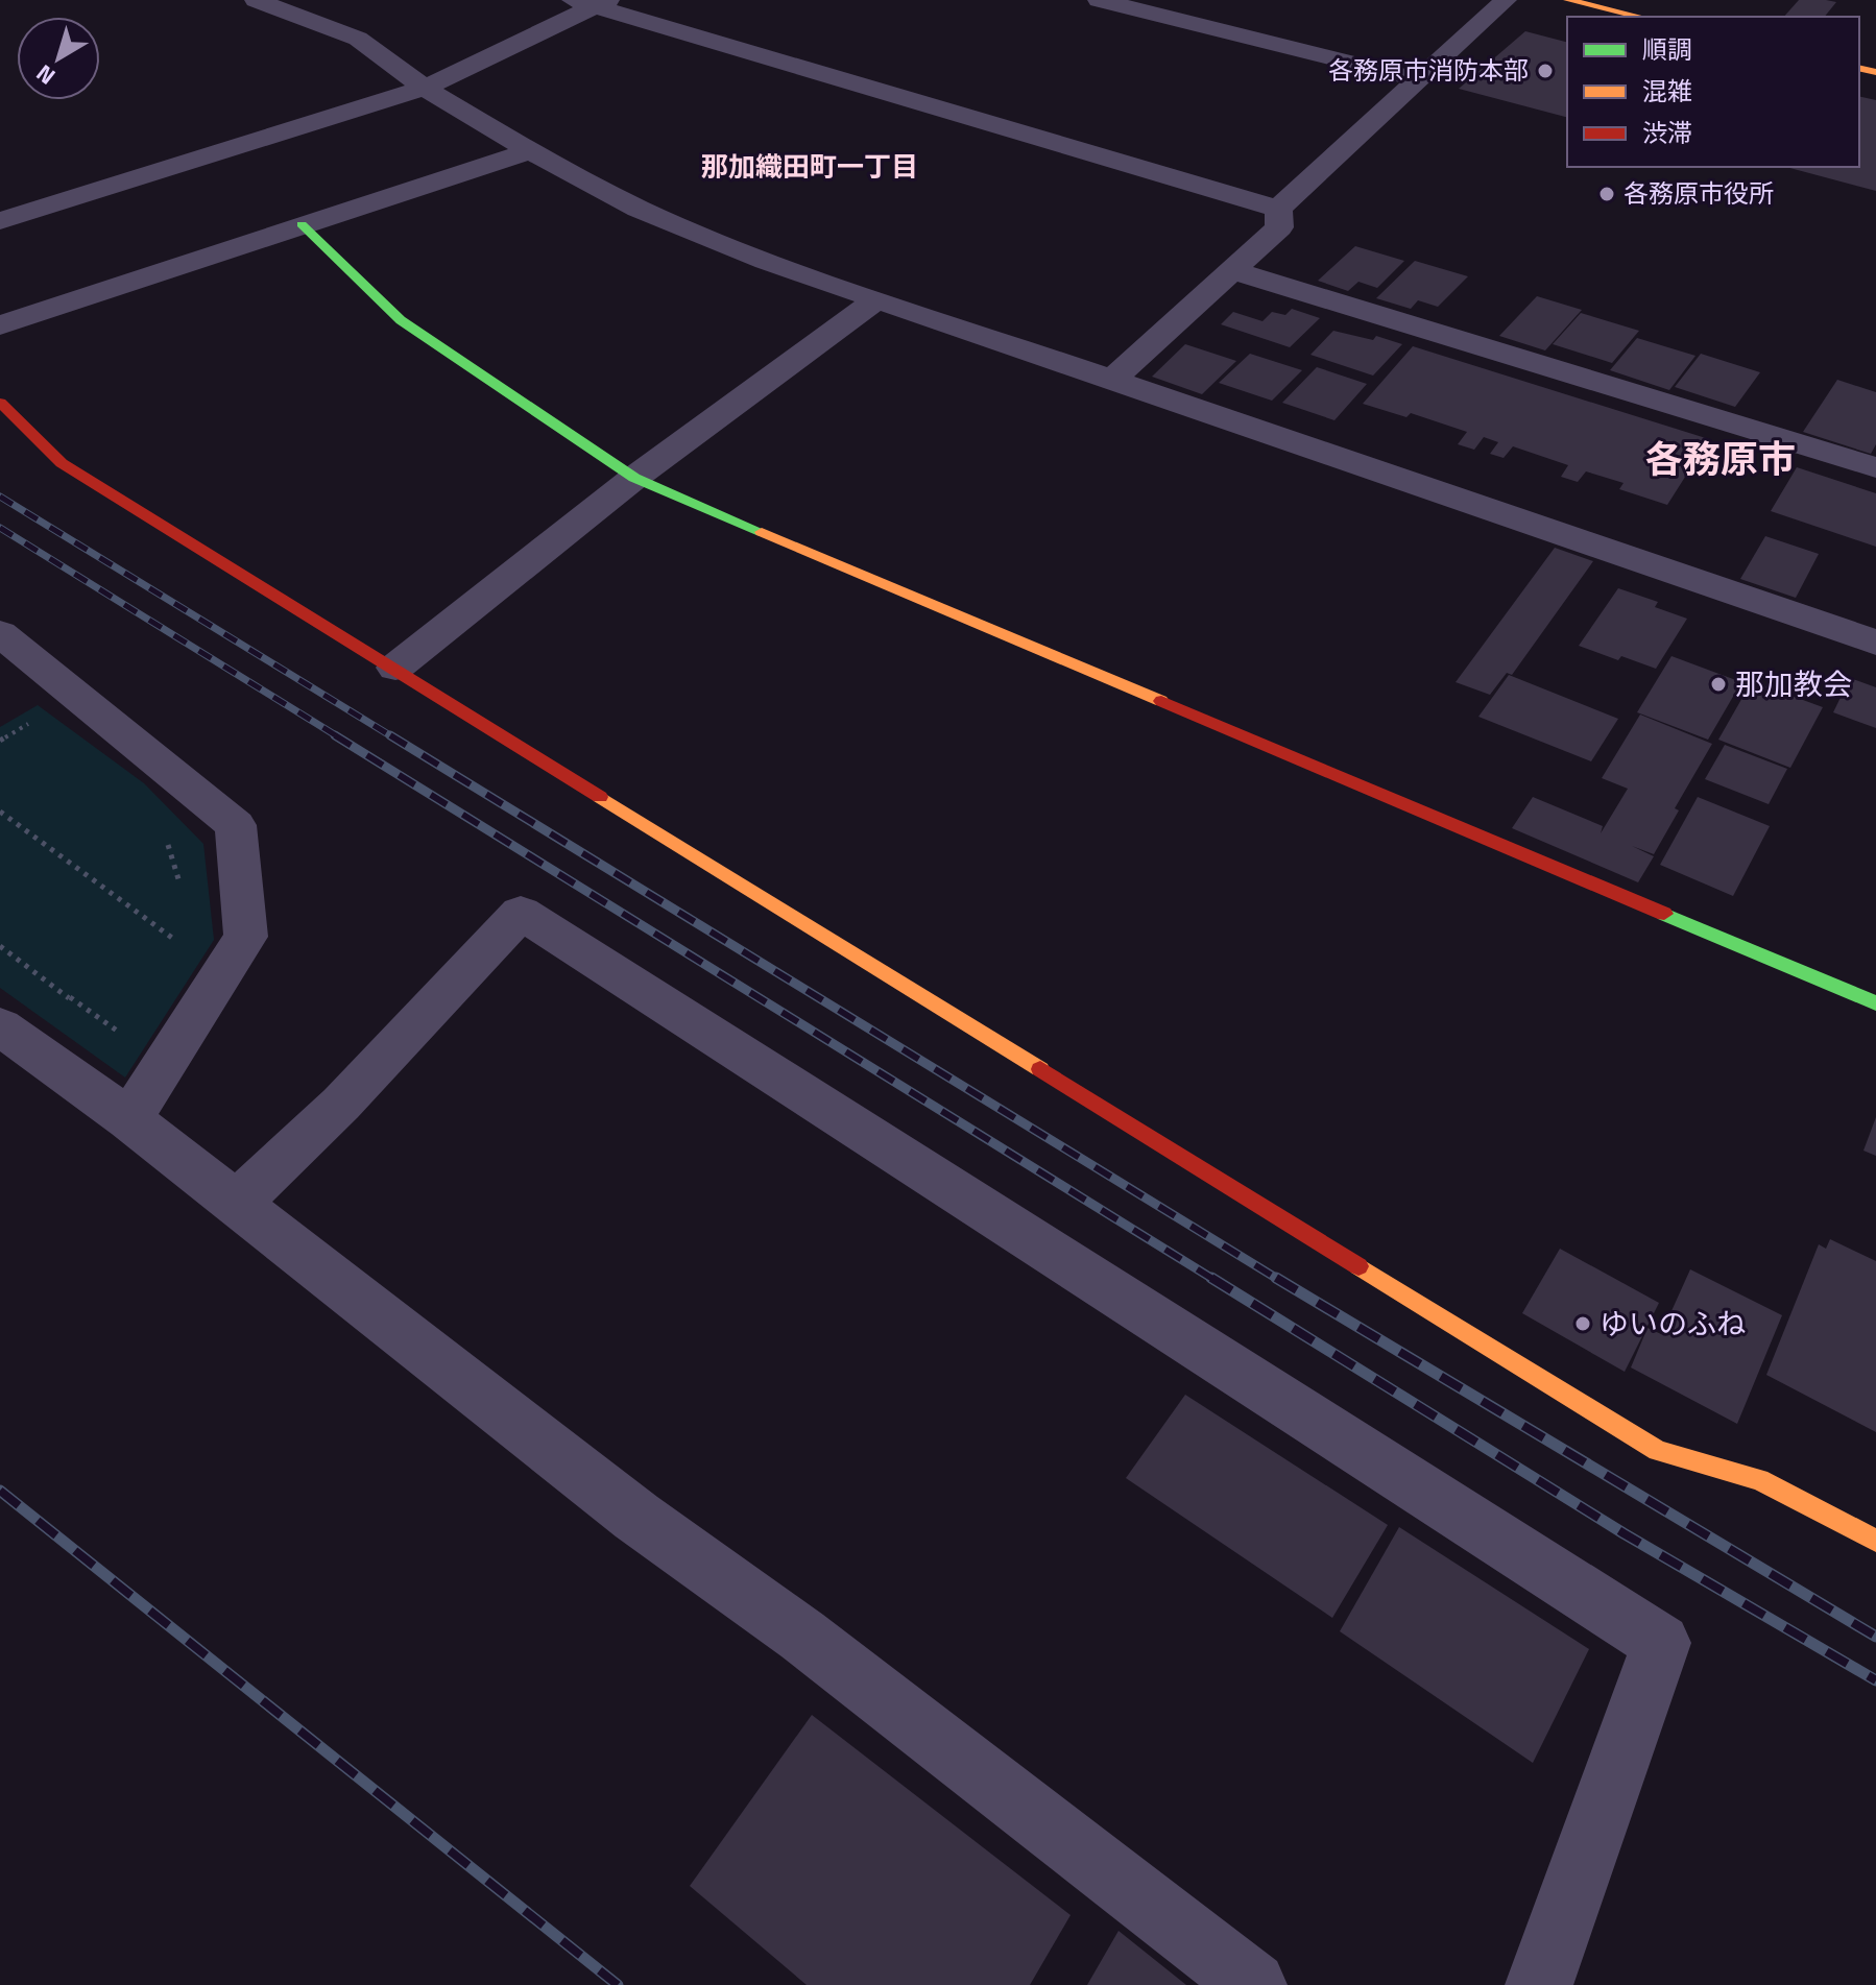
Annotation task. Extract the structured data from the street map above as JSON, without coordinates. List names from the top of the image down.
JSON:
{
  "districts": ["那加織田町一丁目", "各務原市"],
  "places": [
    "各務原市消防本部",
    "各務原市役所",
    "那加教会",
    "ゆいのふね"
  ],
  "legend": ["順調", "混雑", "渋滞"],
  "north": "bottom left"
}
